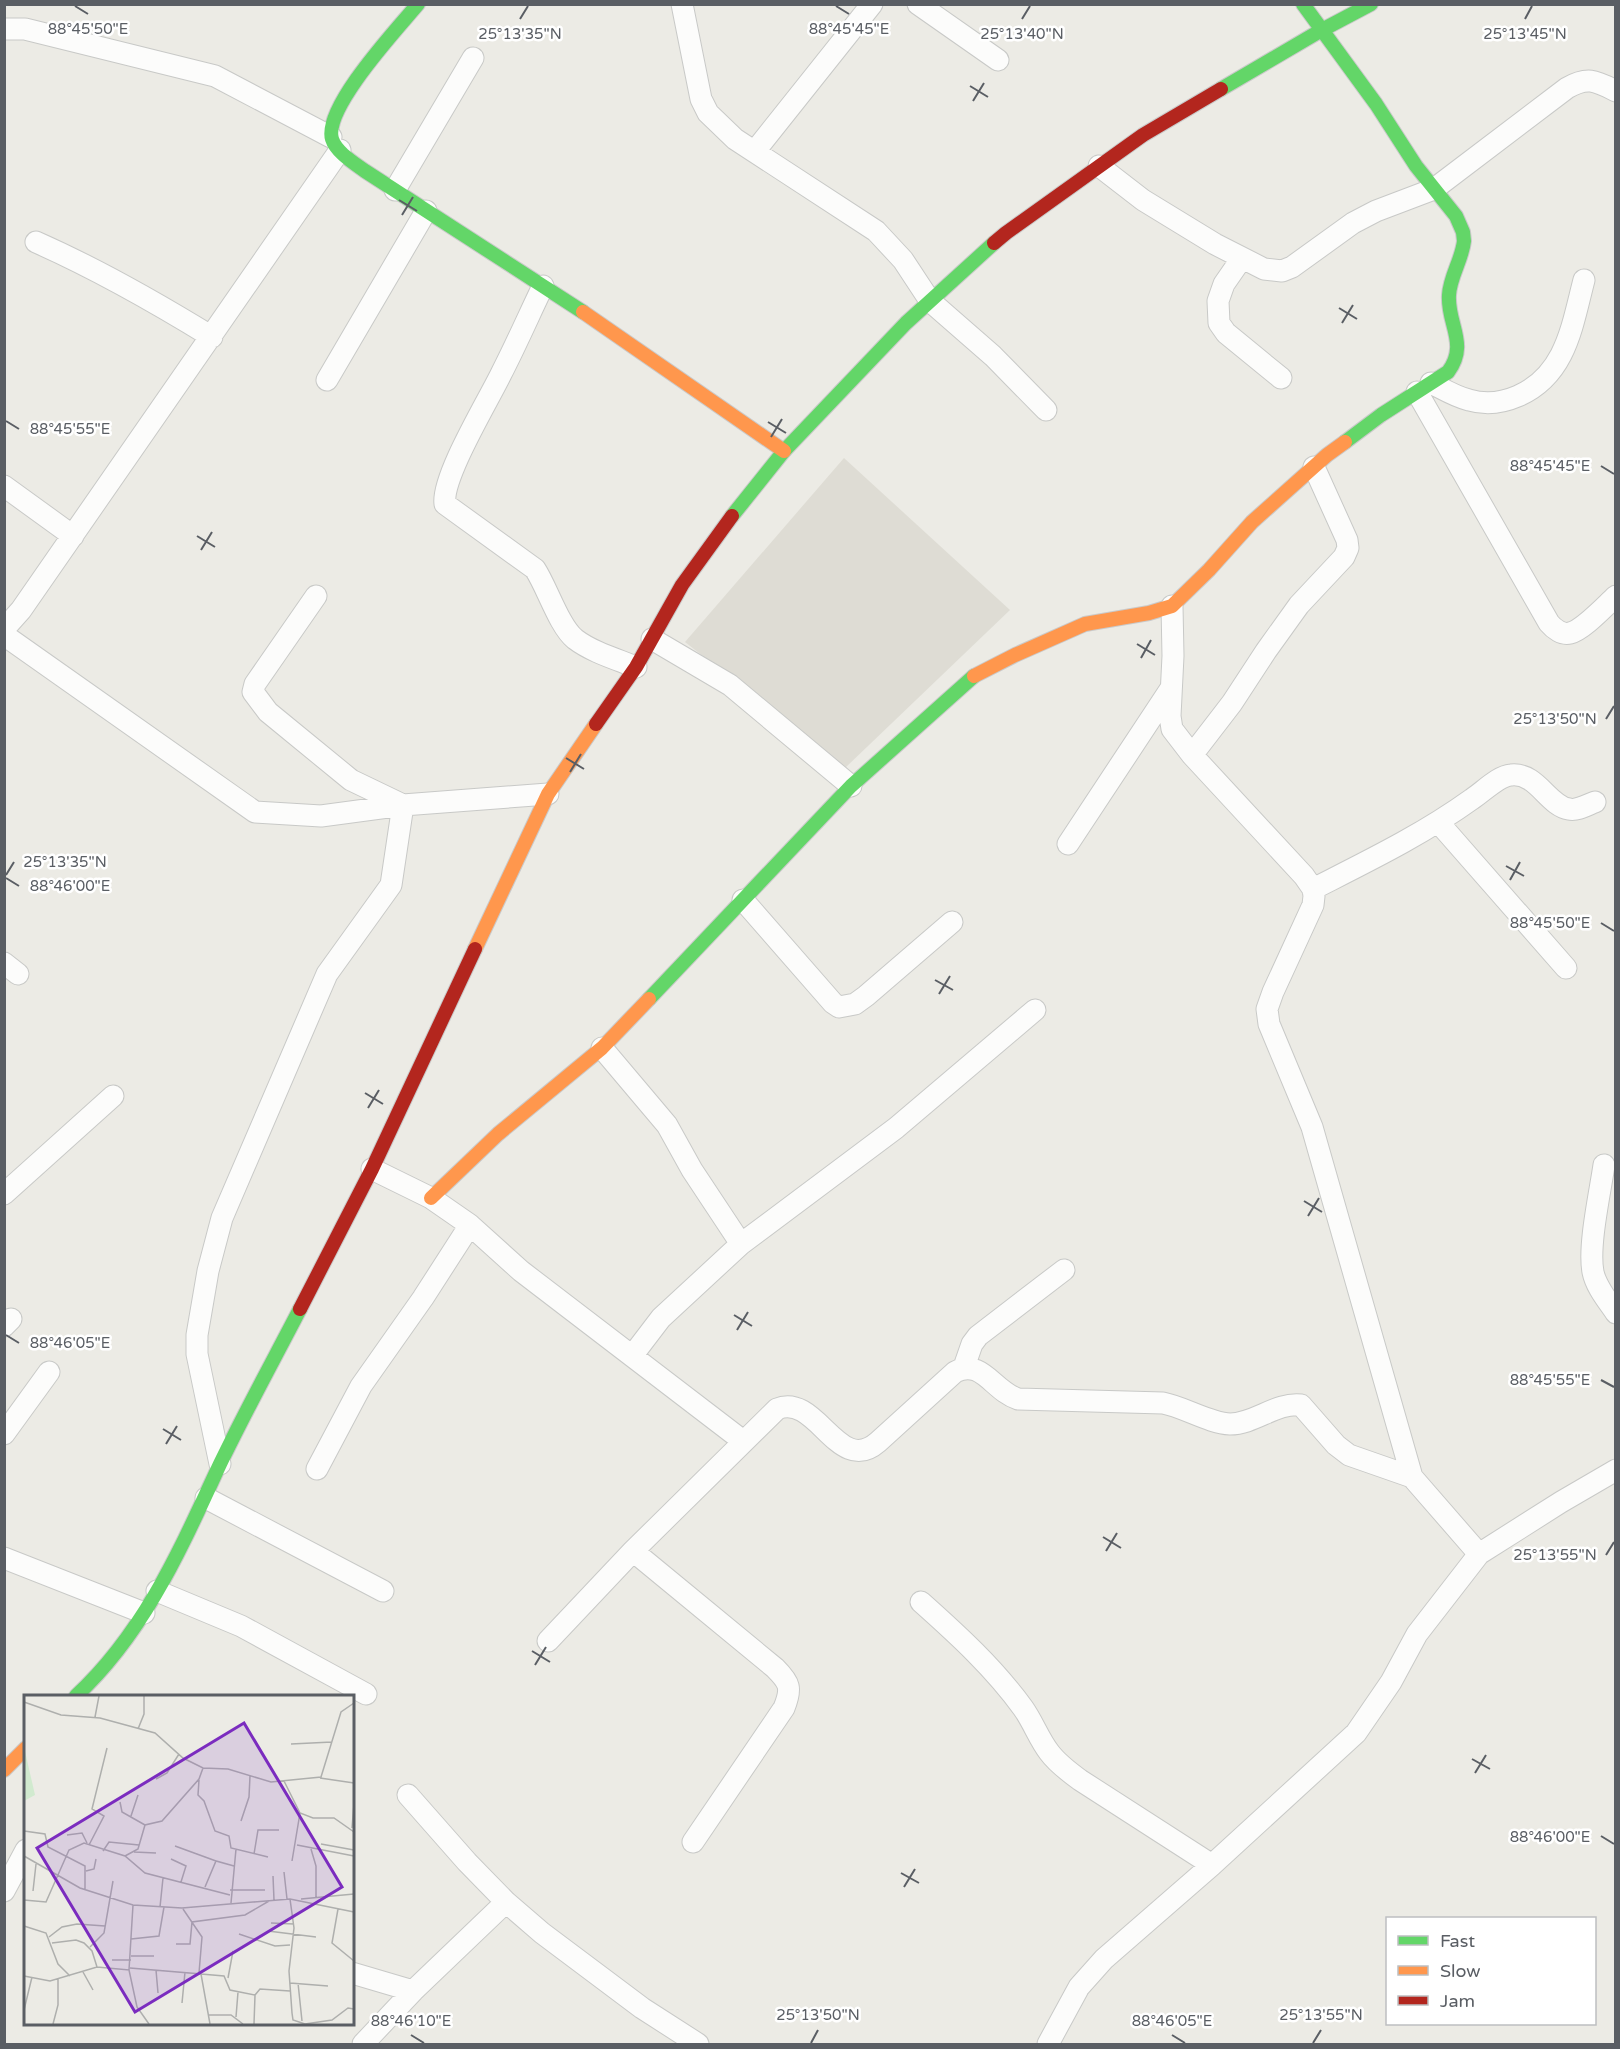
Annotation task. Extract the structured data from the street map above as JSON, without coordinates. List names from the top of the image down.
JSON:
{
  "legend": ["Fast", "Slow", "Jam"],
  "coordinates": [
    "88°45'50\"E",
    "88°45'45\"E",
    "25°13'35\"N",
    "25°13'40\"N",
    "25°13'45\"N",
    "88°45'55\"E",
    "25°13'50\"N",
    "88°46'00\"E",
    "88°46'05\"E",
    "25°13'55\"N",
    "88°46'10\"E"
  ]
}
